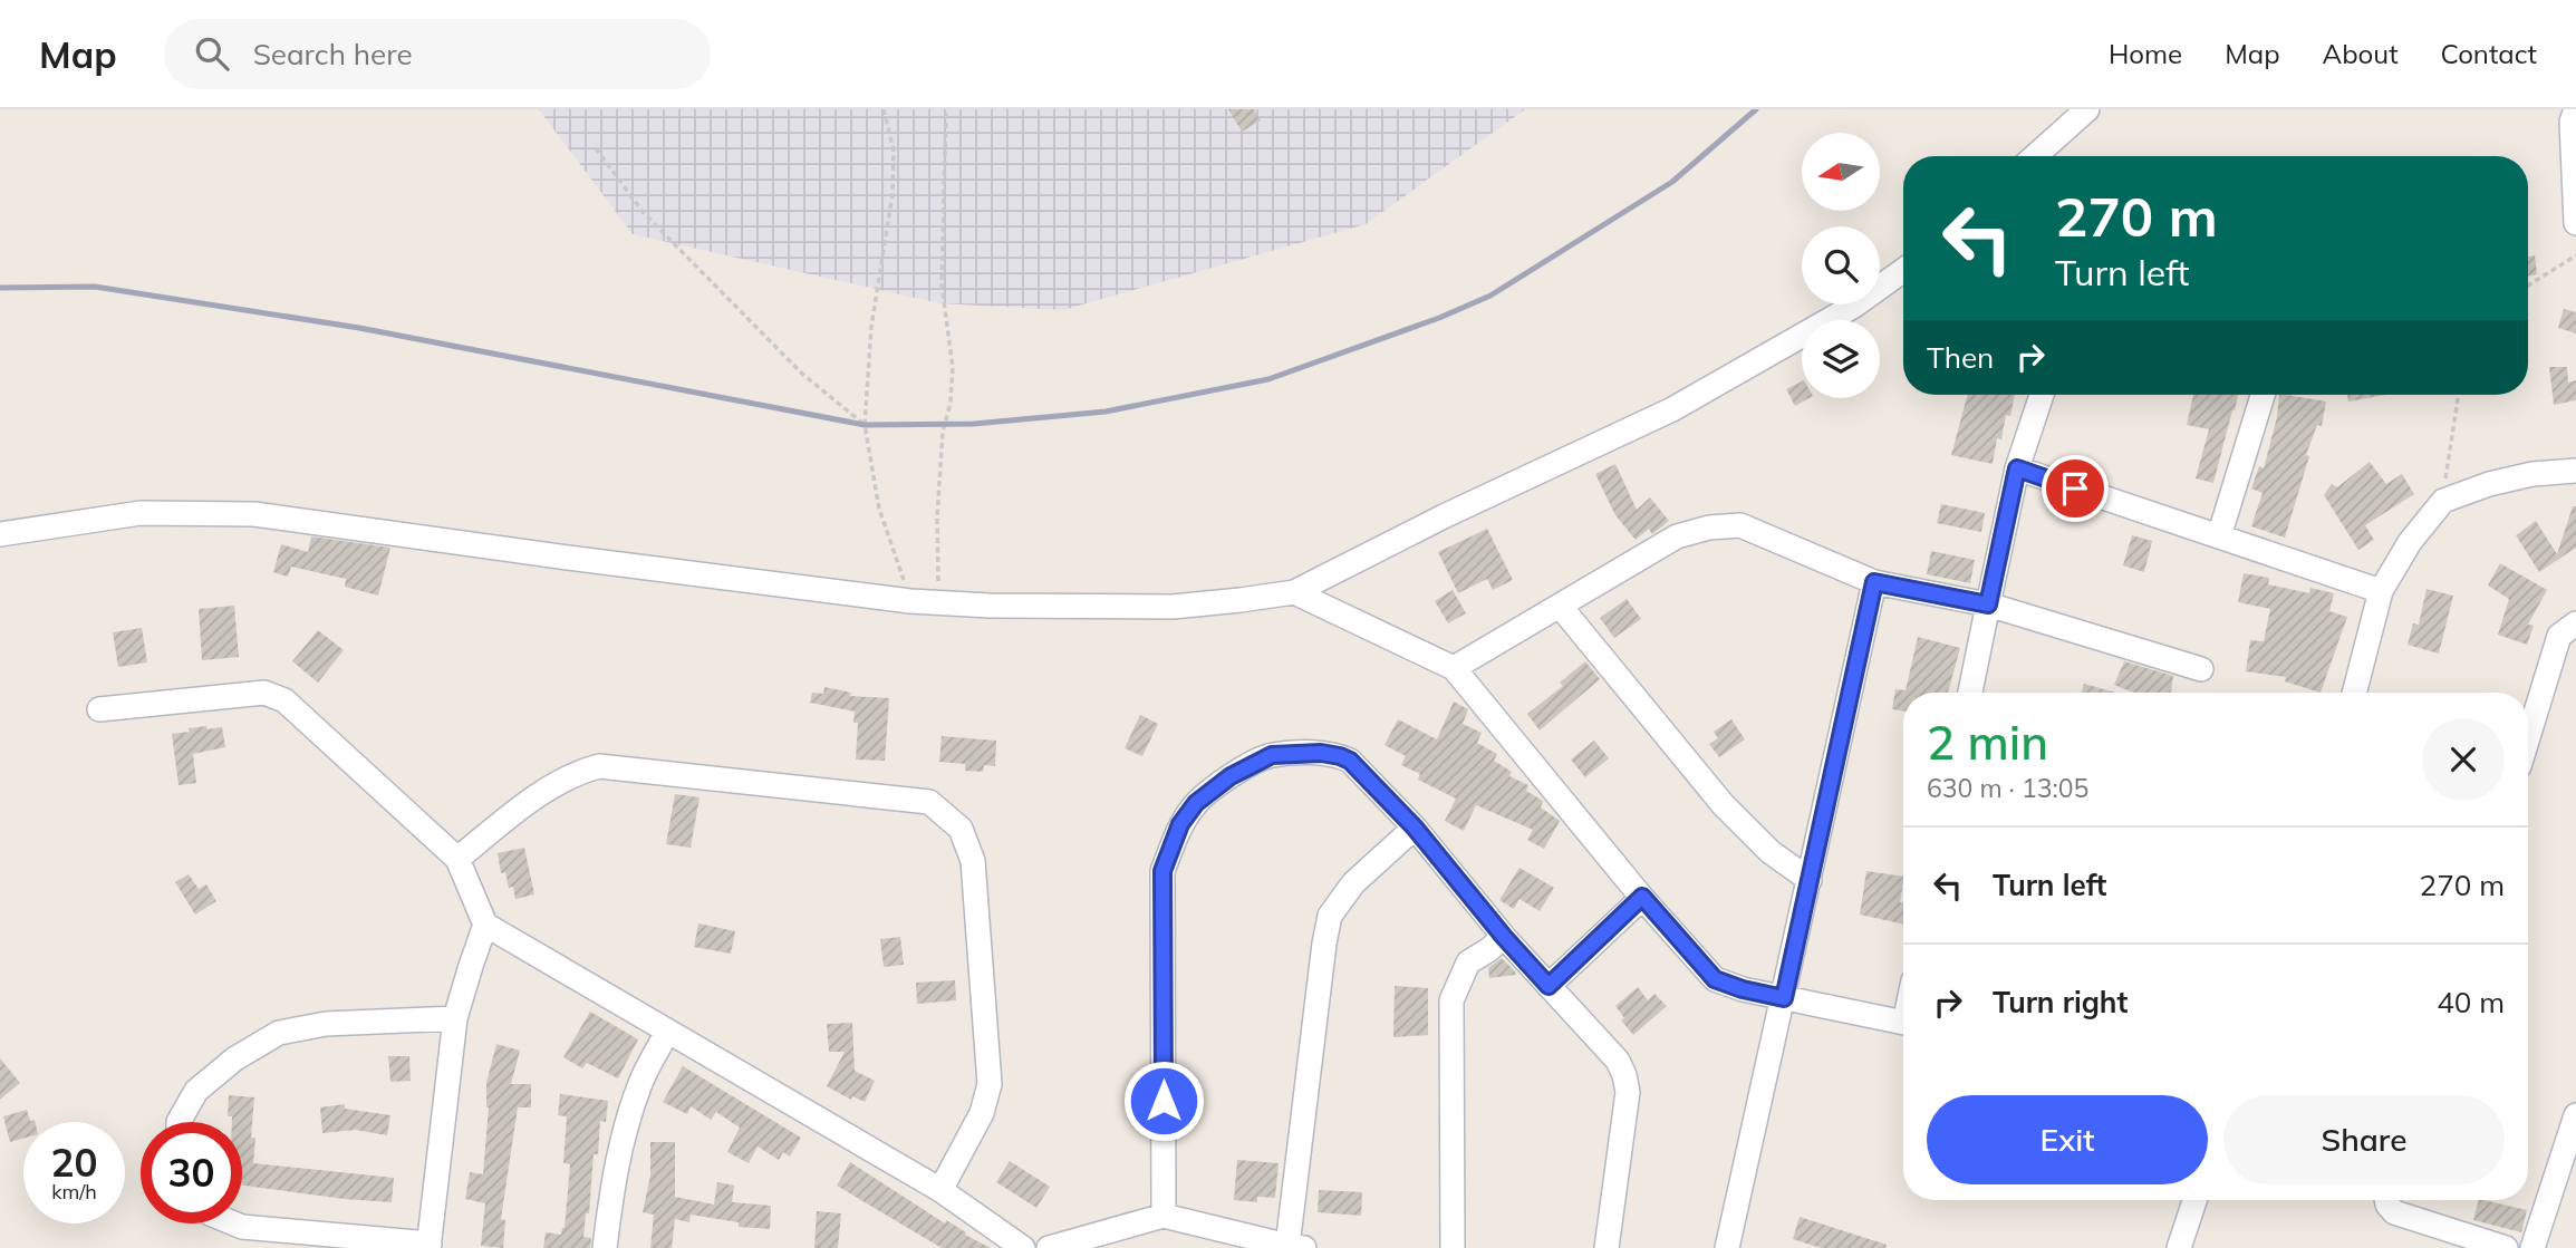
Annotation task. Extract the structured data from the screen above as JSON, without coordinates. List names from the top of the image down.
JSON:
{
  "north": "left",
  "page": {
    "header": "Map",
    "search": "Search here",
    "nav": [
      "Home",
      "Map",
      "About",
      "Contact"
    ],
    "turn": ["270 m", "Turn left"],
    "then": "Then",
    "heading": ["2 min", "630 m · 13:05"],
    "list": [
      {
        "name": "Turn left",
        "value": "270 m"
      },
      {
        "name": "Turn right",
        "value": "40 m"
      }
    ],
    "buttons": ["Exit", "Share"],
    "speed": "20 km/h",
    "limit": "30"
  }
}
